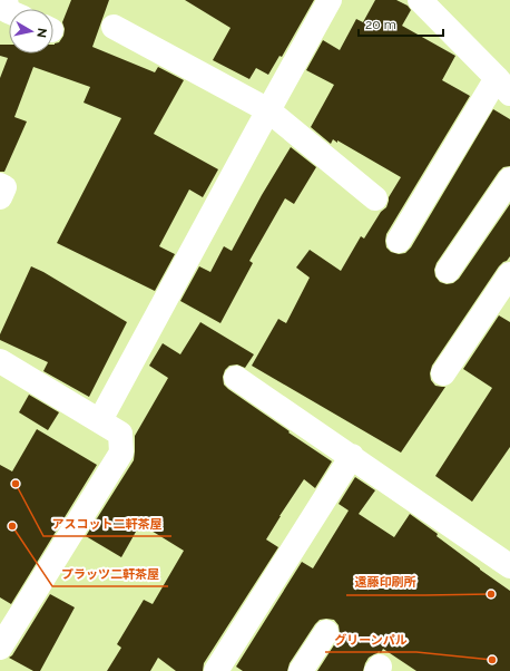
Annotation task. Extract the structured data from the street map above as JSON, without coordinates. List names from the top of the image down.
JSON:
{
  "places": [
    "アスコット二軒茶屋",
    "プラッツ二軒茶屋",
    "遠藤印刷所",
    "グリーンパル"
  ],
  "scale_bar": "20 m",
  "north": "right"
}
